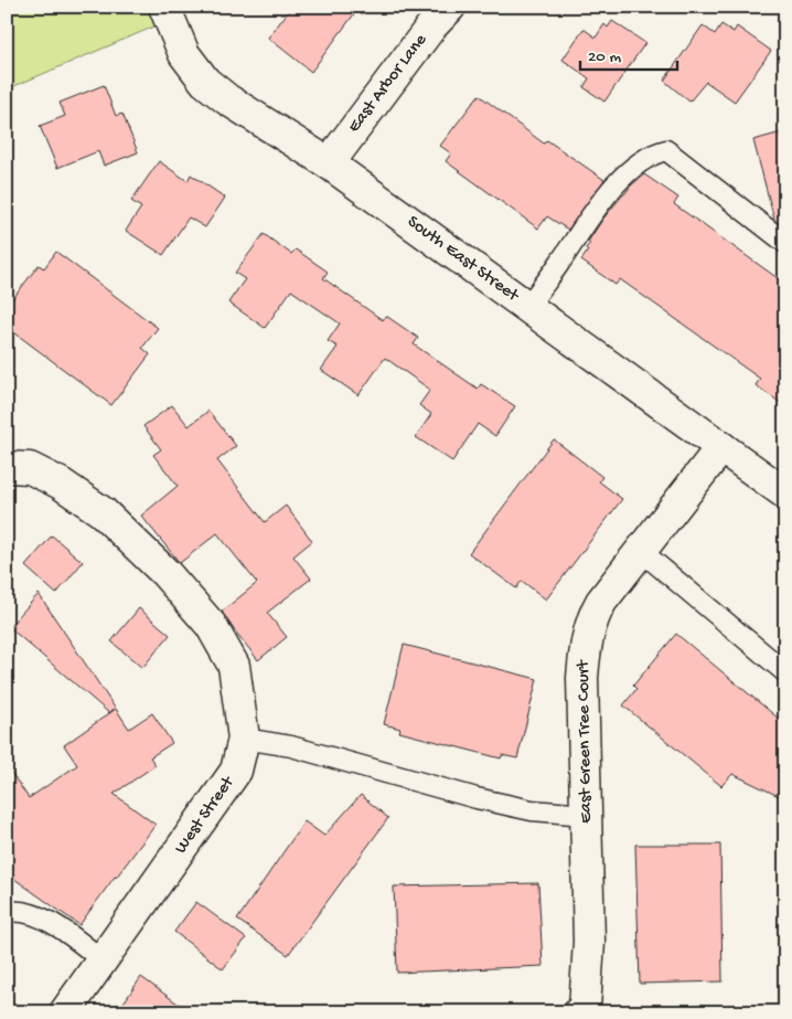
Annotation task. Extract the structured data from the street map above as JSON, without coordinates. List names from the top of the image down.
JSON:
{
  "streets": {
    "street": [
      "East Arbor Lane",
      "South East Street",
      "East Green Tree Court",
      "West Street"
    ]
  },
  "crossings": [
    ["East Arbor Lane", "South East Street"],
    ["South East Street", "East Green Tree Court"]
  ],
  "scale_bar": "20 m"
}
